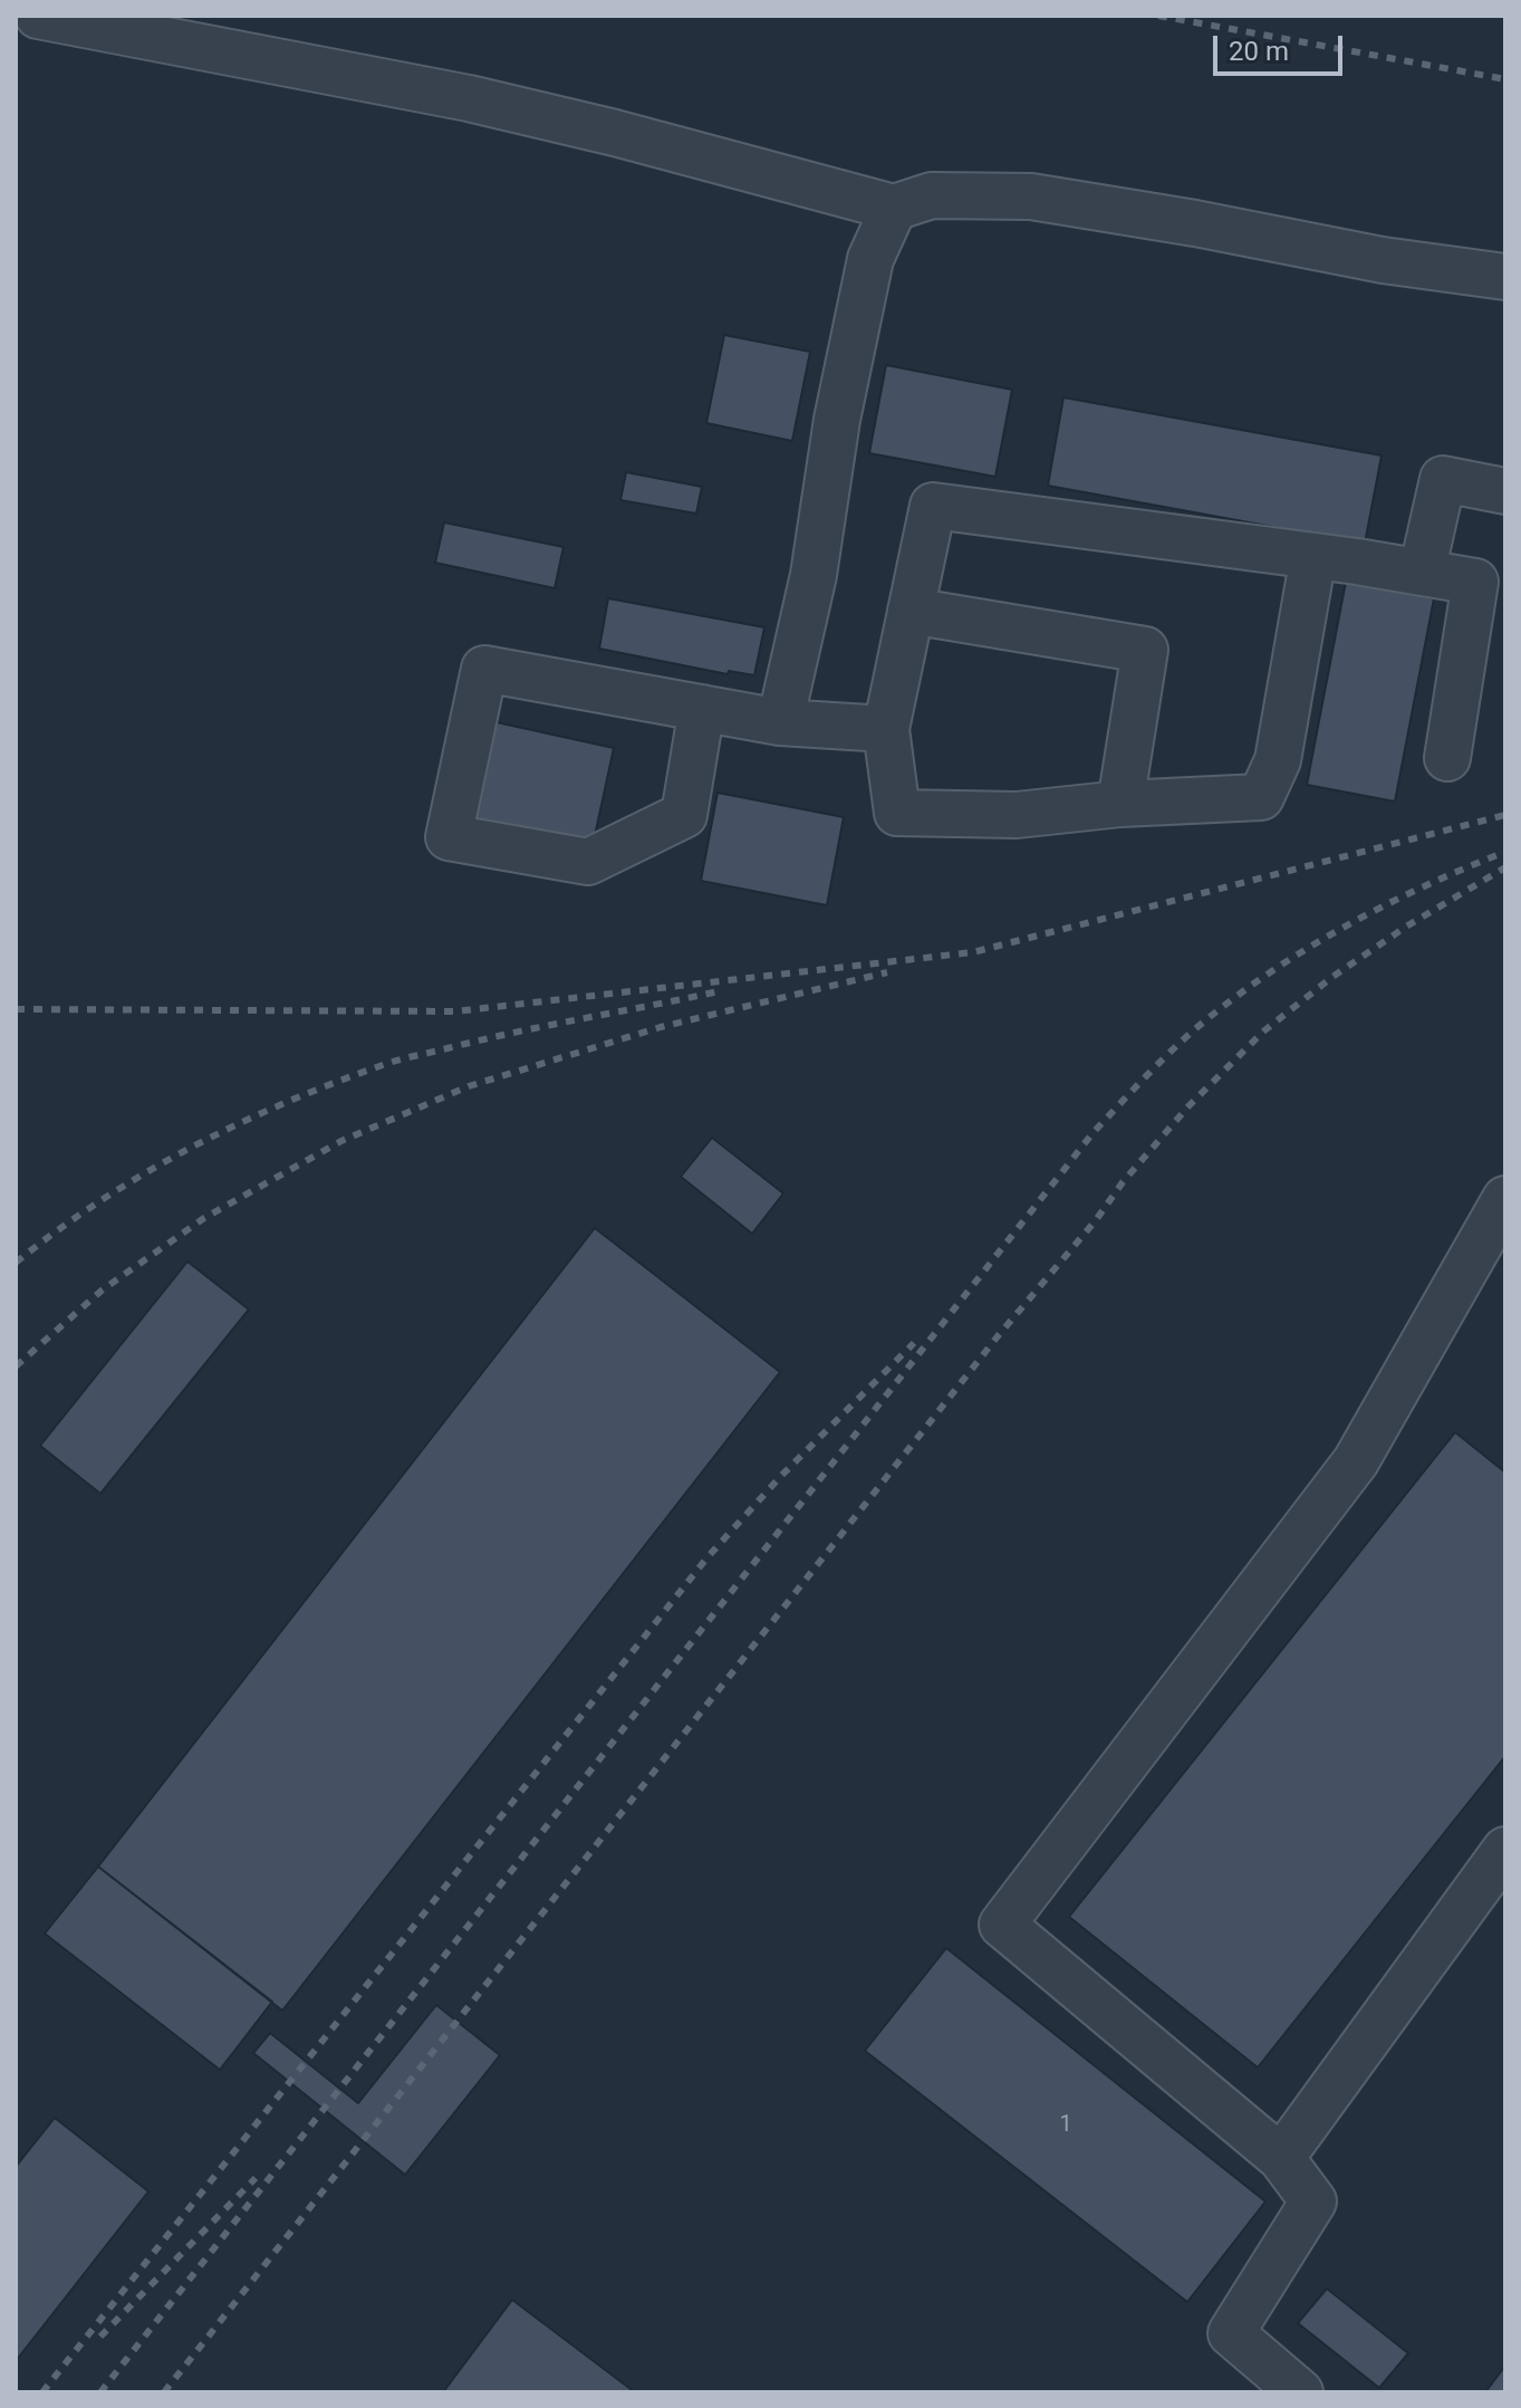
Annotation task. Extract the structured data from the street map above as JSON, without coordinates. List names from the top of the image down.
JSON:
{
  "house_numbers": ["1"],
  "scale_bar": "20 m"
}
